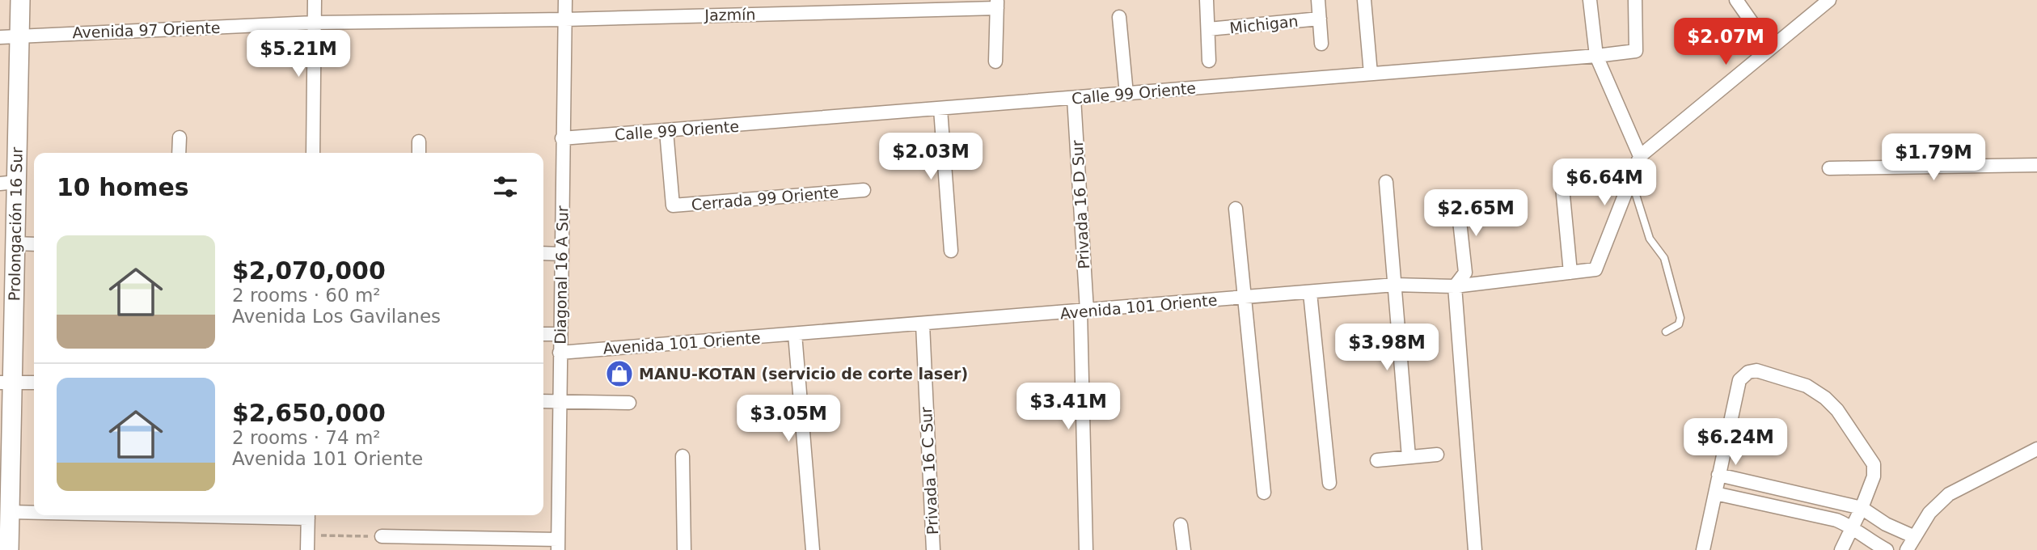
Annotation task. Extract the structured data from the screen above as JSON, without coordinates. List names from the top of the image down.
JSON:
{
  "streets": {
    "street": [
      "Jazmín",
      "Michigan",
      "Avenida 97 Oriente",
      "Calle 99 Oriente",
      "Cerrada 99 Oriente",
      "Privada 16 D Sur",
      "Prolongación 16 Sur",
      "Diagonal 16 A Sur",
      "Avenida 101 Oriente",
      "Privada 16 C Sur"
    ]
  },
  "crossings": [
    ["Jazmín", "Avenida 97 Oriente"],
    ["Jazmín", "Diagonal 16 A Sur"],
    ["Avenida 97 Oriente", "Prolongación 16 Sur"],
    ["Avenida 97 Oriente", "Diagonal 16 A Sur"],
    ["Calle 99 Oriente", "Cerrada 99 Oriente"],
    ["Calle 99 Oriente", "Privada 16 D Sur"],
    ["Calle 99 Oriente", "Diagonal 16 A Sur"],
    ["Privada 16 D Sur", "Avenida 101 Oriente"],
    ["Diagonal 16 A Sur", "Avenida 101 Oriente"],
    ["Avenida 101 Oriente", "Privada 16 C Sur"]
  ],
  "places": {
    "shop": ["MANU-KOTAN (servicio de corte laser)"]
  },
  "page": {
    "price": [
      "$2.07M",
      "$5.21M",
      "$2.03M",
      "$1.79M",
      "$6.64M",
      "$2.65M",
      "$3.98M",
      "$3.41M",
      "$3.05M",
      "$6.24M"
    ],
    "heading": "10 homes",
    "list": [
      {
        "name": "$2,070,000",
        "note": "2 rooms · 60 m² · Avenida Los Gavilanes"
      },
      {
        "name": "$2,650,000",
        "note": "2 rooms · 74 m² · Avenida 101 Oriente"
      }
    ]
  }
}
